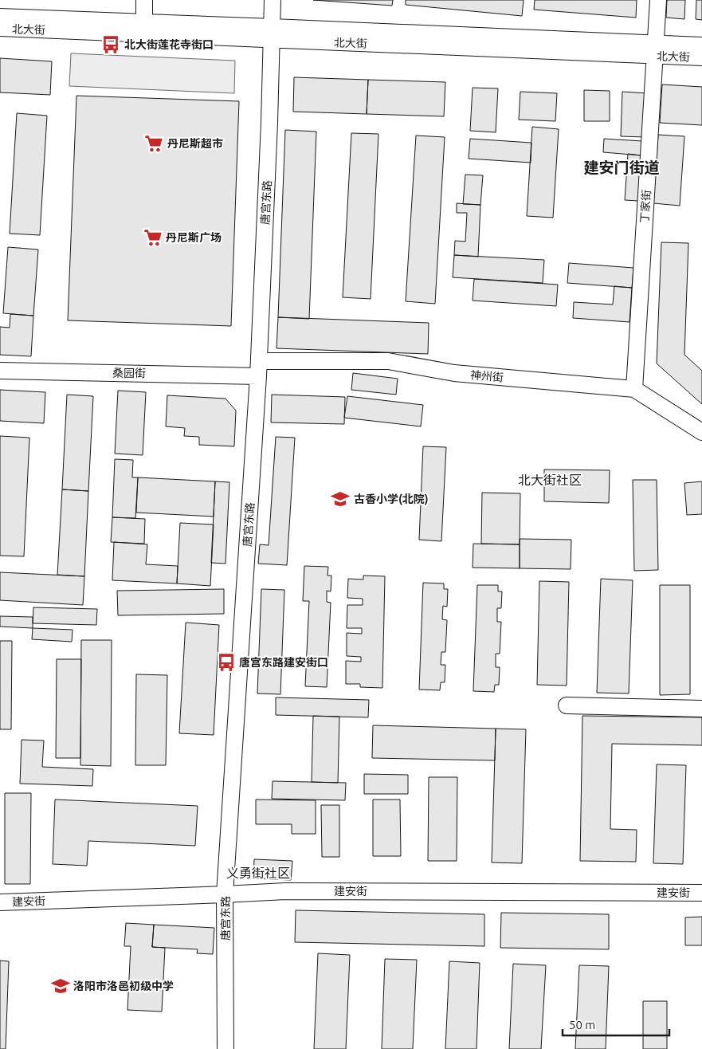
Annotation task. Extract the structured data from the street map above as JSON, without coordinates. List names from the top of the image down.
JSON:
{
  "streets": {
    "street": [
      "北大街",
      "唐宫东路",
      "丁家街",
      "桑园街",
      "神州街",
      "建安街"
    ]
  },
  "crossings": [
    ["北大街", "唐宫东路"],
    ["北大街", "丁家街"],
    ["唐宫东路", "桑园街"],
    ["唐宫东路", "神州街"],
    ["唐宫东路", "建安街"],
    ["丁家街", "神州街"],
    ["桑园街", "神州街"]
  ],
  "districts": ["建安门街道", "北大街社区", "义勇街社区"],
  "places": {
    "bus stop": ["北大街莲花寺街口", "唐宫东路建安街口"],
    "supermarket": ["丹尼斯超市", "丹尼斯广场"],
    "school or university": ["古香小学(北院)", "洛阳市洛邑初级中学"]
  },
  "scale_bar": "50 m"
}
